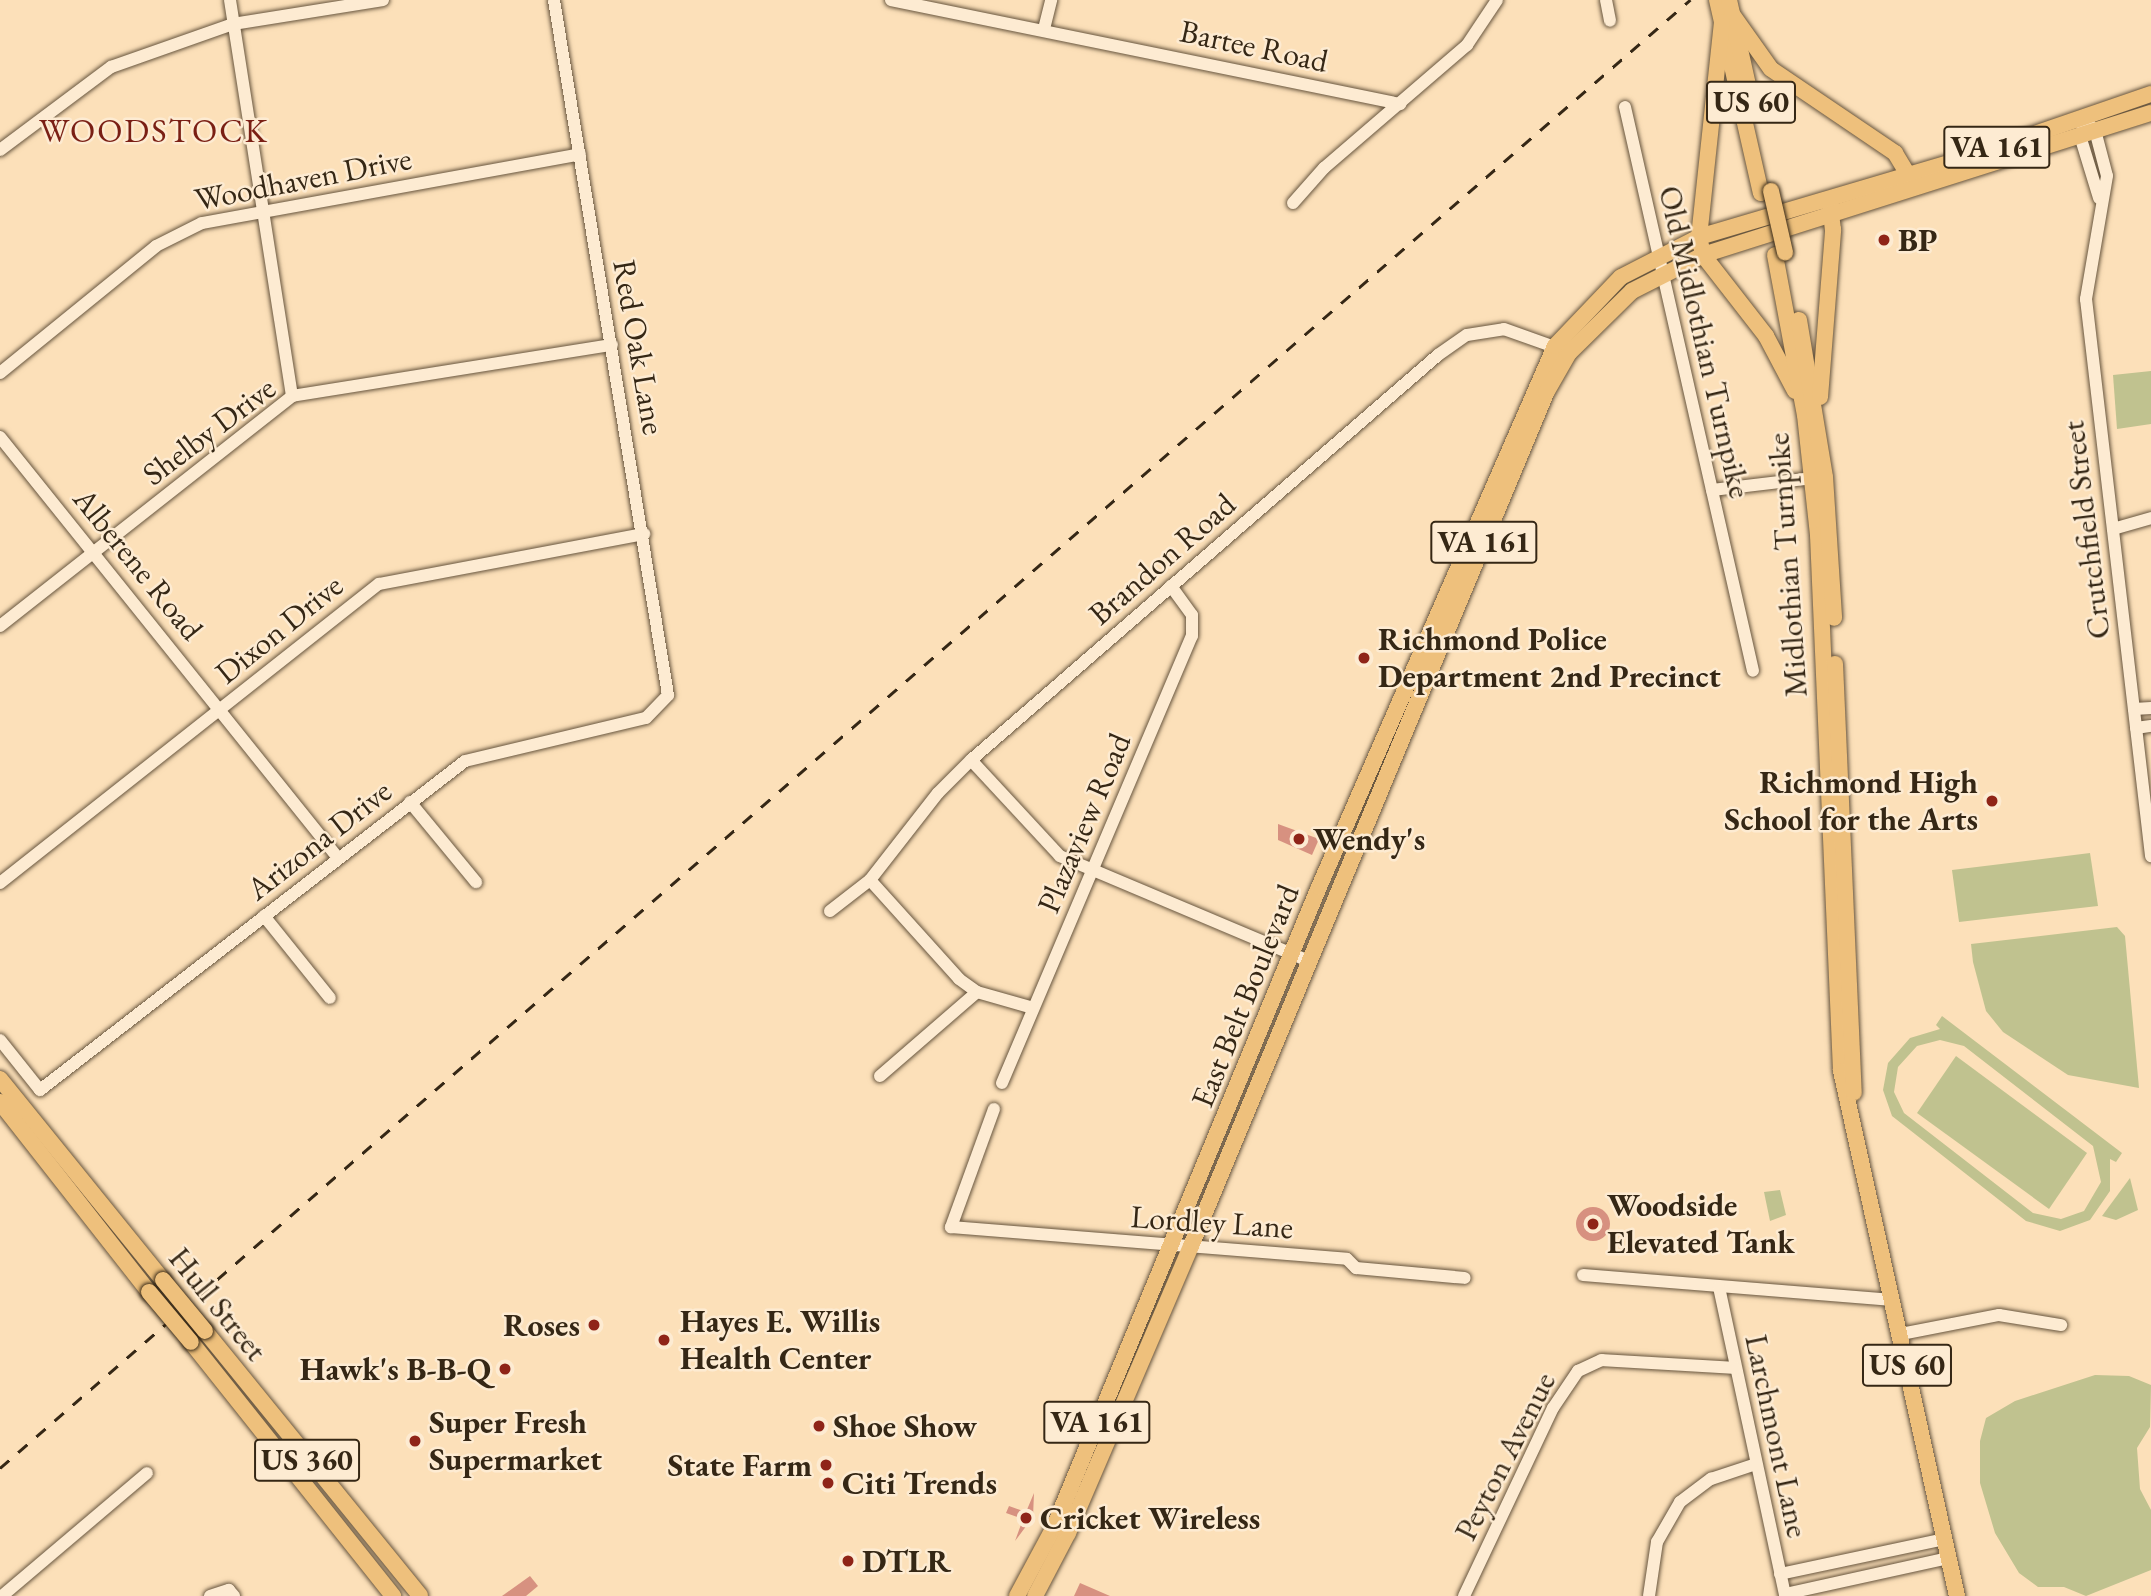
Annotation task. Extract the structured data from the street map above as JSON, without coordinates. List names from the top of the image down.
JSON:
{
  "streets": {
    "main road": [
      "US 60",
      "VA 161",
      "Midlothian Turnpike",
      "East Belt Boulevard",
      "Hull Street",
      "US 360"
    ],
    "street": [
      "Bartee Road",
      "Woodhaven Drive",
      "Old Midlothian Turnpike",
      "Red Oak Lane",
      "Shelby Drive",
      "Crutchfield Street",
      "Brandon Road",
      "Alberene Road",
      "Dixon Drive",
      "Plazaview Road",
      "Arizona Drive",
      "Lordley Lane",
      "Larchmont Lane",
      "Peyton Avenue"
    ]
  },
  "crossings": [
    ["VA 161", "Crutchfield Street"],
    ["VA 161", "East Belt Boulevard"],
    ["Woodhaven Drive", "Red Oak Lane"],
    ["Old Midlothian Turnpike", "East Belt Boulevard"],
    ["Red Oak Lane", "Shelby Drive"],
    ["Red Oak Lane", "Dixon Drive"],
    ["Red Oak Lane", "Arizona Drive"],
    ["Shelby Drive", "Alberene Road"],
    ["Brandon Road", "Plazaview Road"],
    ["Brandon Road", "East Belt Boulevard"],
    ["Alberene Road", "Dixon Drive"],
    ["Alberene Road", "Arizona Drive"],
    ["East Belt Boulevard", "Lordley Lane"],
    ["Larchmont Lane", "Peyton Avenue"]
  ],
  "districts": ["WOODSTOCK"],
  "places": [
    "BP",
    "Richmond Police Department 2nd Precinct",
    "Richmond High School for the Arts",
    "Wendy's",
    "Woodside Elevated Tank",
    "Roses",
    "Hayes E. Willis Health Center",
    "Hawk's B-B-Q",
    "Shoe Show",
    "Super Fresh Supermarket",
    "State Farm",
    "Citi Trends",
    "Cricket Wireless",
    "DTLR"
  ]
}
